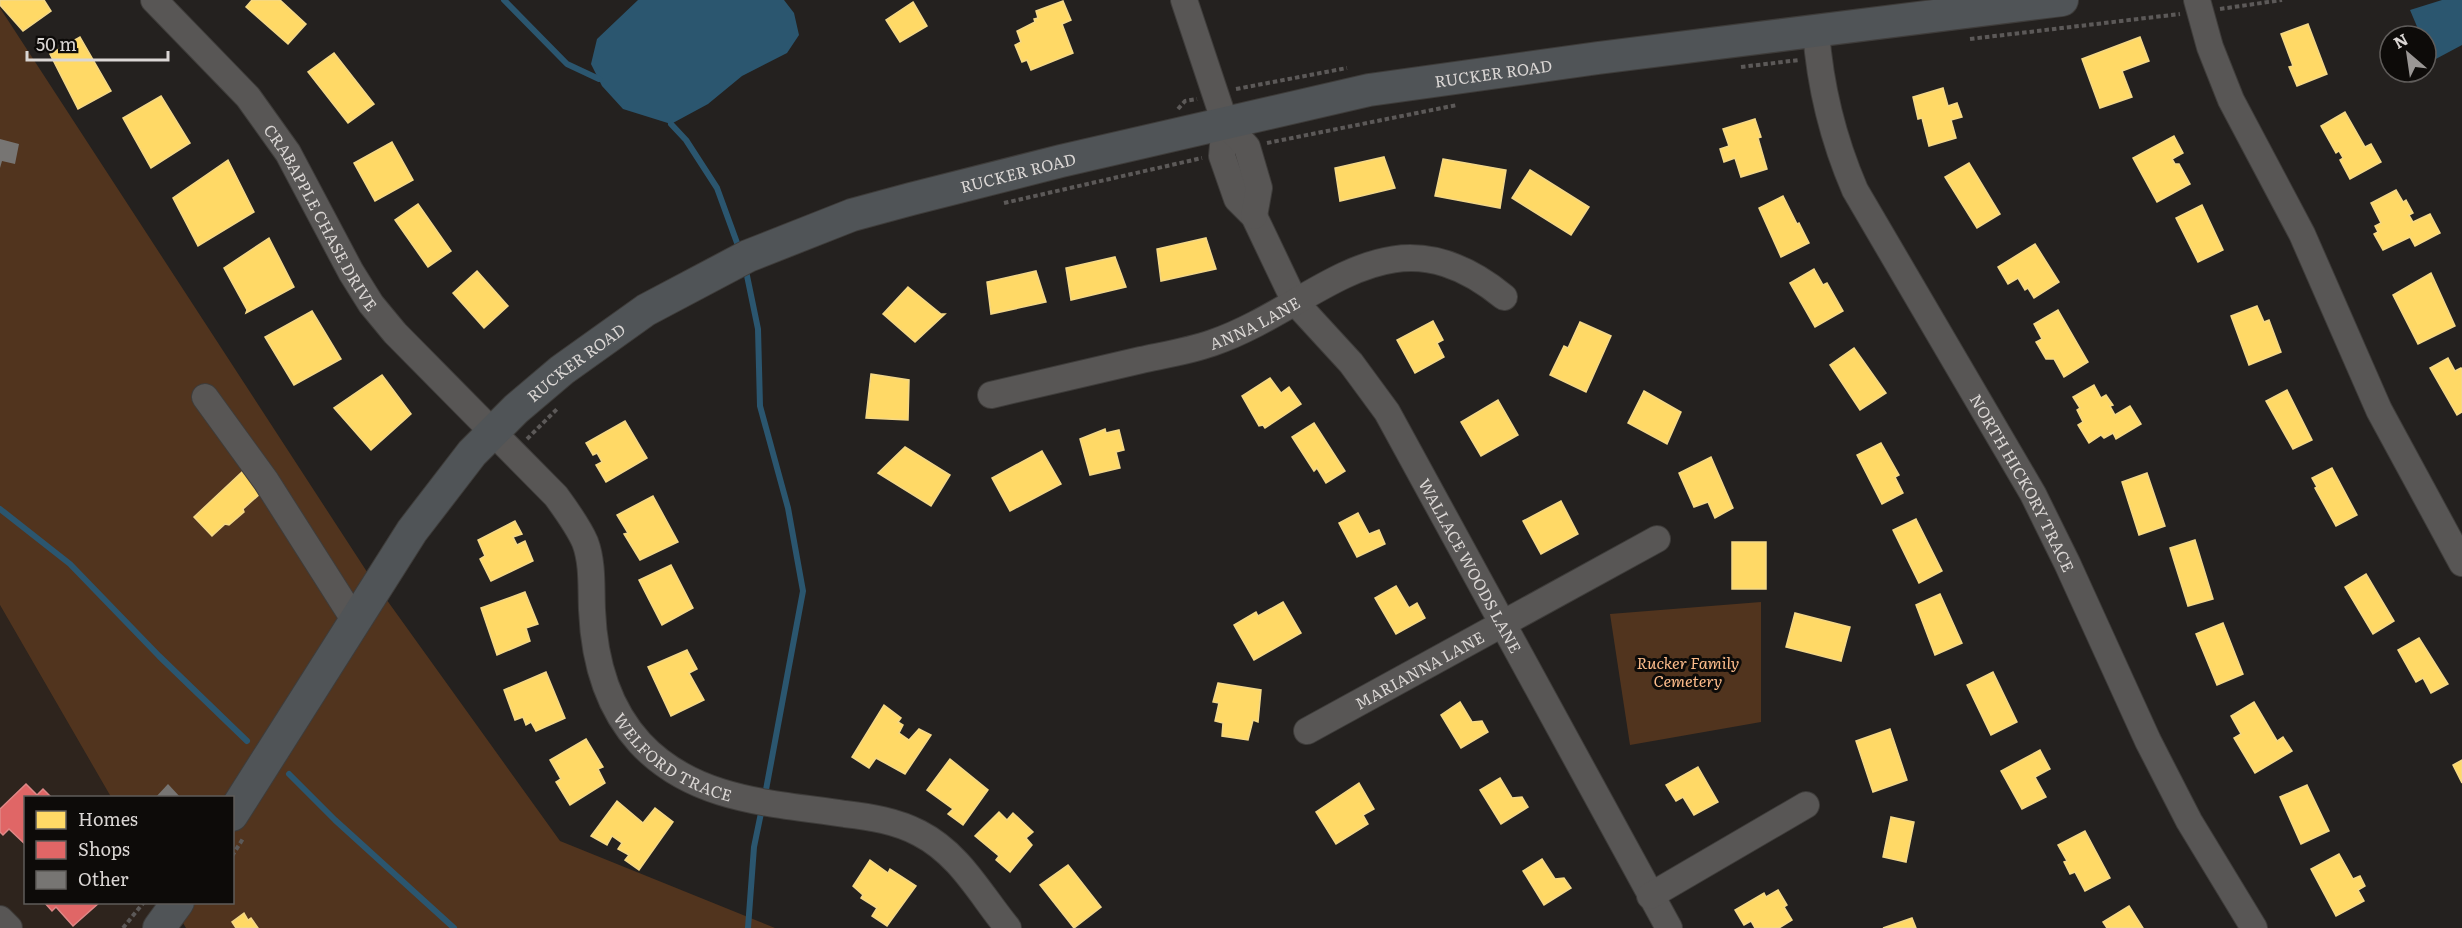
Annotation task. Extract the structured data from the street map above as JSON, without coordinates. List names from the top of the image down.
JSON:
{
  "streets": {
    "main road": ["RUCKER ROAD"],
    "street": [
      "CRABAPPLE CHASE DRIVE",
      "ANNA LANE",
      "NORTH HICKORY TRACE",
      "WALLACE WOODS LANE",
      "MARIANNA LANE",
      "WELFORD TRACE"
    ]
  },
  "crossings": [
    ["RUCKER ROAD", "CRABAPPLE CHASE DRIVE"],
    ["RUCKER ROAD", "NORTH HICKORY TRACE"],
    ["RUCKER ROAD", "WALLACE WOODS LANE"],
    ["RUCKER ROAD", "WELFORD TRACE"],
    ["CRABAPPLE CHASE DRIVE", "WELFORD TRACE"],
    ["ANNA LANE", "WALLACE WOODS LANE"],
    ["WALLACE WOODS LANE", "MARIANNA LANE"]
  ],
  "parks": ["Rucker Family Cemetery"],
  "legend": ["Homes", "Shops", "Other"],
  "scale_bar": "50 m",
  "north": "top left"
}
